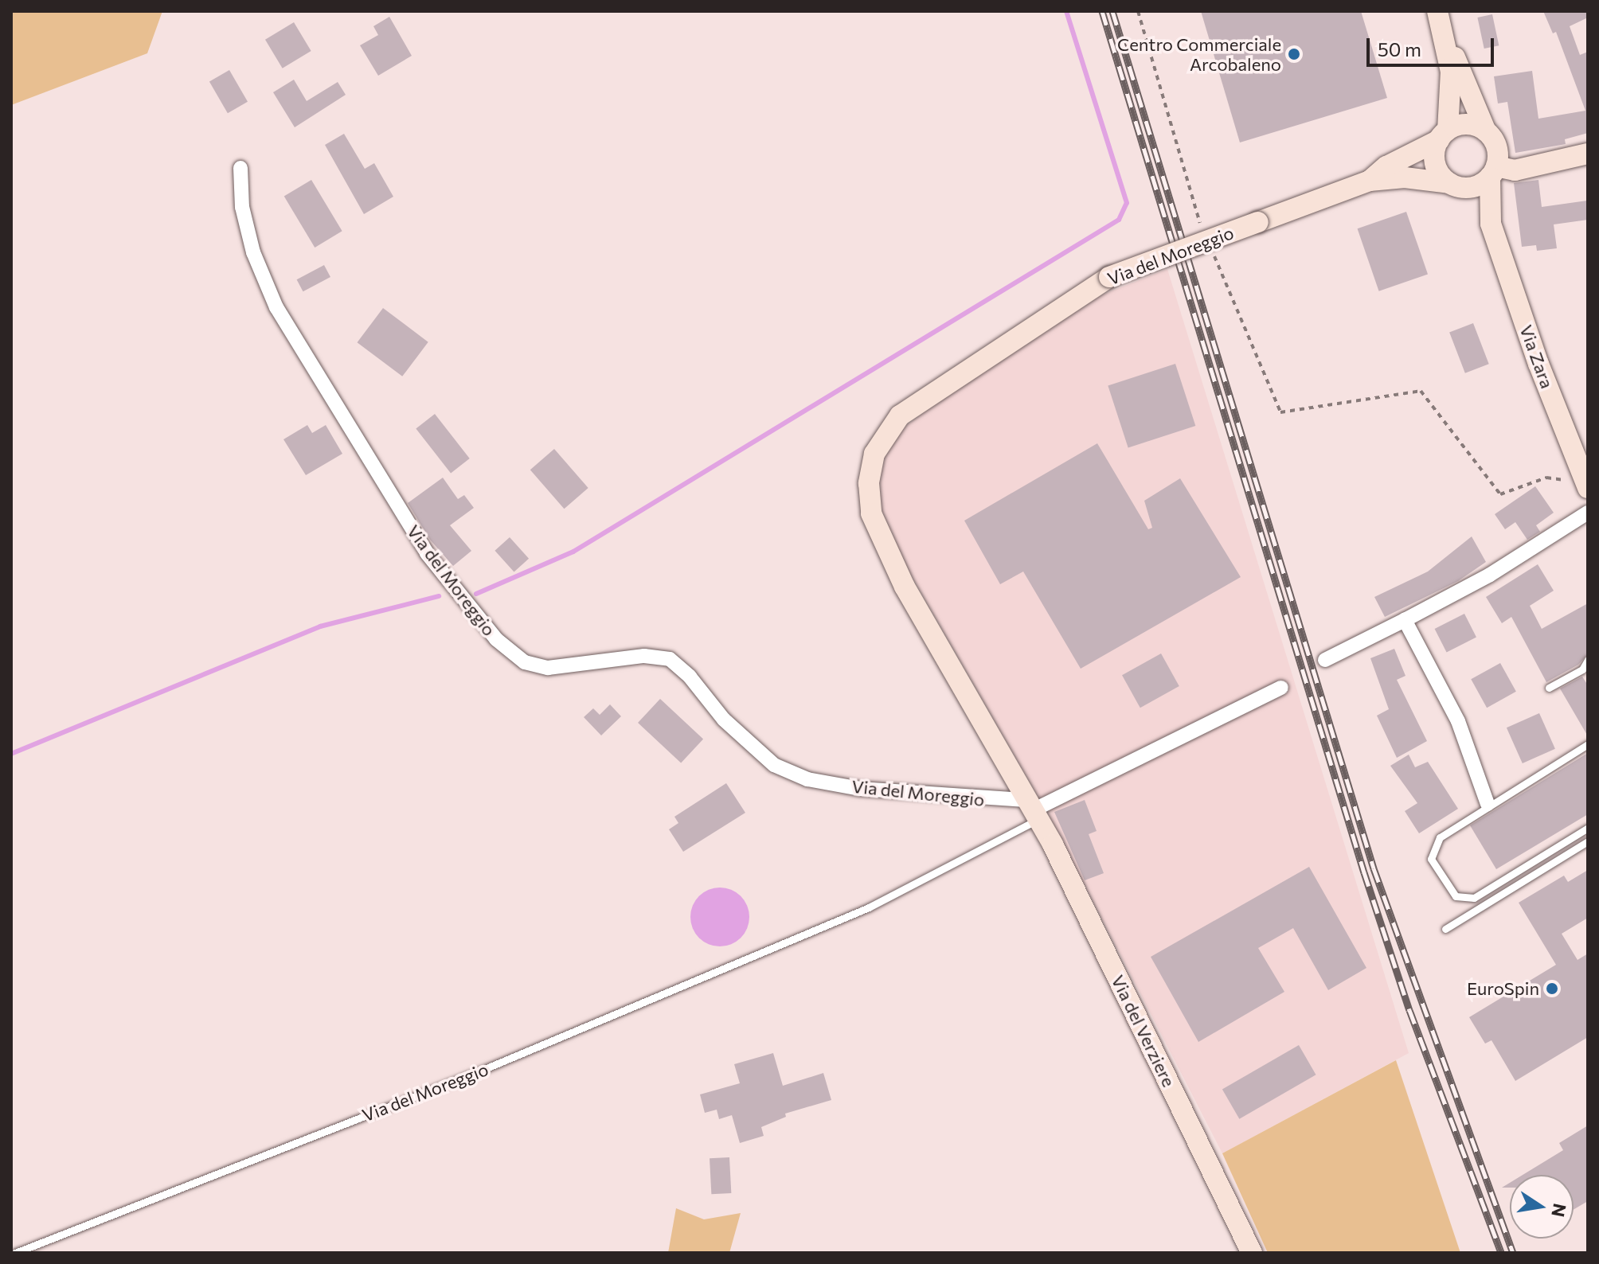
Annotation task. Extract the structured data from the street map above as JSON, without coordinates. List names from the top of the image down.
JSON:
{
  "streets": {
    "street": ["Via del Moreggio", "Via Zara", "Via del Verziere"]
  },
  "crossings": [
    ["Via del Moreggio", "Via Zara"],
    ["Via del Moreggio", "Via del Verziere"]
  ],
  "places": ["Centro Commerciale Arcobaleno", "EuroSpin"],
  "scale_bar": "50 m",
  "north": "right"
}
